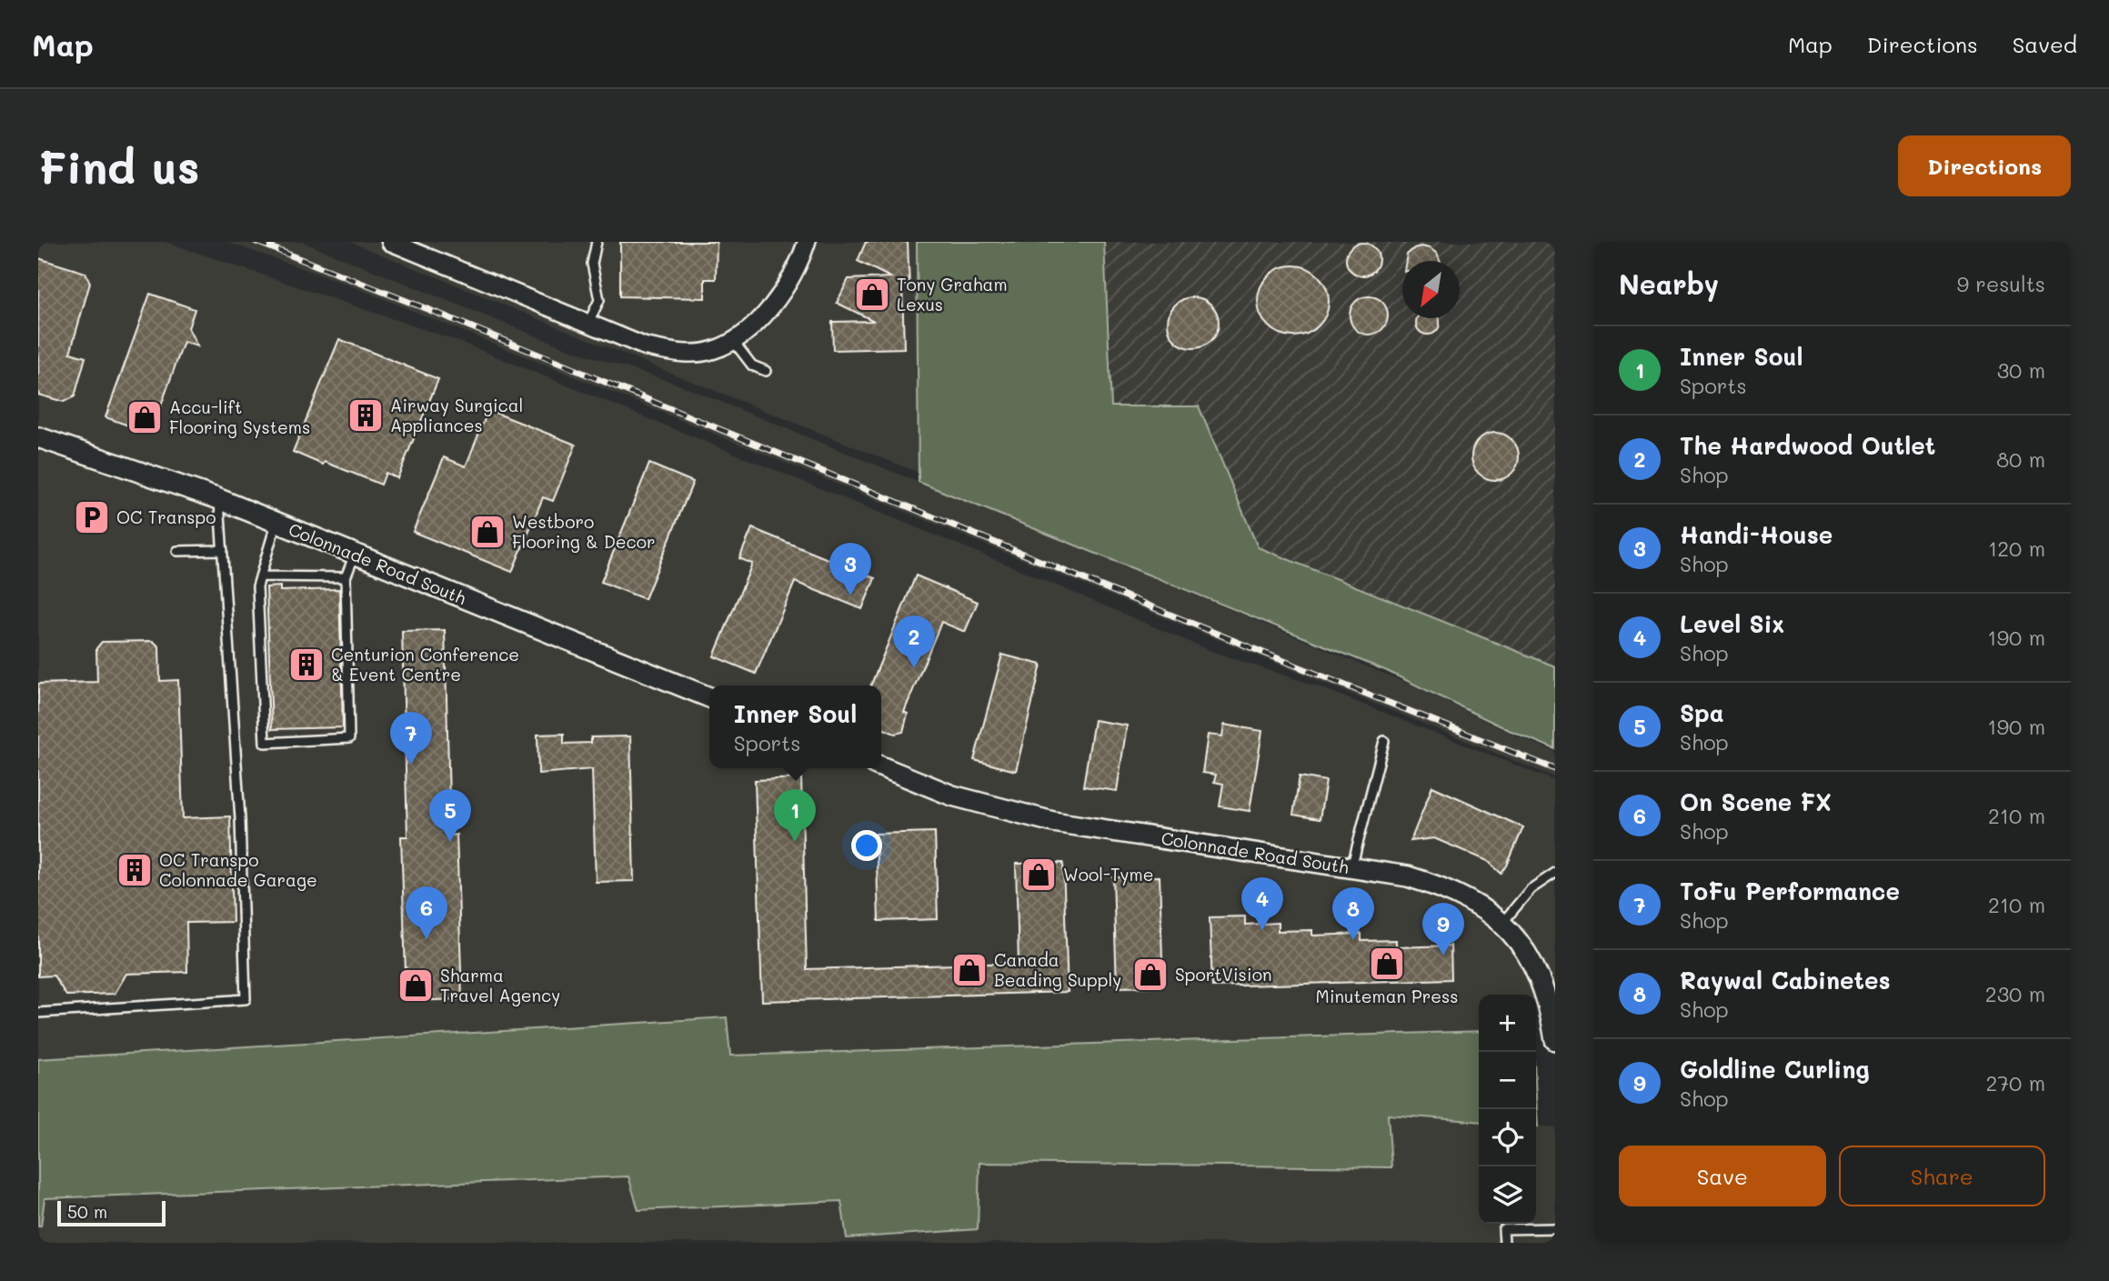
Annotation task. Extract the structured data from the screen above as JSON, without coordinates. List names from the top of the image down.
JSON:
{
  "streets": {
    "street": ["Colonnade Road South"]
  },
  "places": {
    "shop": [
      "Tony Graham Lexus",
      "Accu-lift Flooring Systems",
      "Westboro Flooring & Decor",
      "Wool-Tyme",
      "Minuteman Press",
      "Canada Beading Supply",
      "SportVision",
      "Sharma Travel Agency"
    ],
    "building": ["Airway Surgical Appliances", "Centurion Conference & Event Centre", "OC Transpo Colonnade Garage"],
    "parking": ["OC Transpo"]
  },
  "scale_bar": "50 m",
  "north": "bottom left",
  "page": {
    "header": "Map",
    "nav": ["Map", "Directions", "Saved"],
    "buttons": [
      "Directions",
      ["Save", "Share"]
    ],
    "title": "Find us",
    "heading": ["Nearby", "9 results"],
    "list": [
      {
        "mark": "1",
        "name": "Inner Soul",
        "note": "Sports",
        "value": "30 m"
      },
      {
        "mark": "2",
        "name": "The Hardwood Outlet",
        "note": "Shop",
        "value": "80 m"
      },
      {
        "mark": "3",
        "name": "Handi-House",
        "note": "Shop",
        "value": "120 m"
      },
      {
        "mark": "4",
        "name": "Level Six",
        "note": "Shop",
        "value": "190 m"
      },
      {
        "mark": "5",
        "name": "Spa",
        "note": "Shop",
        "value": "190 m"
      },
      {
        "mark": "6",
        "name": "On Scene FX",
        "note": "Shop",
        "value": "210 m"
      },
      {
        "mark": "7",
        "name": "ToFu Performance",
        "note": "Shop",
        "value": "210 m"
      },
      {
        "mark": "8",
        "name": "Raywal Cabinetes",
        "note": "Shop",
        "value": "230 m"
      },
      {
        "mark": "9",
        "name": "Goldline Curling",
        "note": "Shop",
        "value": "270 m"
      }
    ],
    "pins": [
      "3",
      "2",
      "7",
      "1",
      "5",
      "4",
      "6",
      "8",
      "9"
    ],
    "popup": ["Inner Soul", "Sports"],
    "map_buttons": ["+", "−"],
    "scale": "50 m"
  }
}
